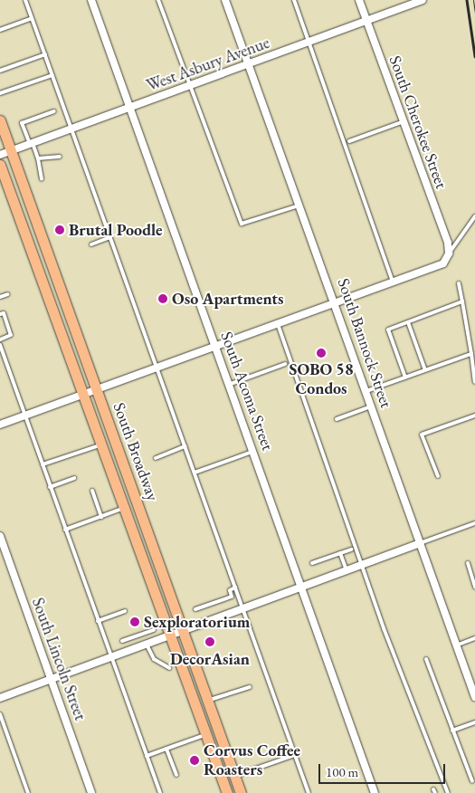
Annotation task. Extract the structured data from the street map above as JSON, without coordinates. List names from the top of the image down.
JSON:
{
  "streets": {
    "main road": ["South Broadway"],
    "street": [
      "West Asbury Avenue",
      "South Cherokee Street",
      "South Bannock Street",
      "South Acoma Street",
      "South Lincoln Street"
    ]
  },
  "crossings": [
    ["West Asbury Avenue", "South Cherokee Street"],
    ["West Asbury Avenue", "South Bannock Street"],
    ["West Asbury Avenue", "South Acoma Street"],
    ["West Asbury Avenue", "South Broadway"]
  ],
  "places": [
    "Brutal Poodle",
    "Oso Apartments",
    "SOBO 58 Condos",
    "Sexploratorium",
    "DecorAsian",
    "Corvus Coffee Roasters"
  ],
  "scale_bar": "100 m"
}
